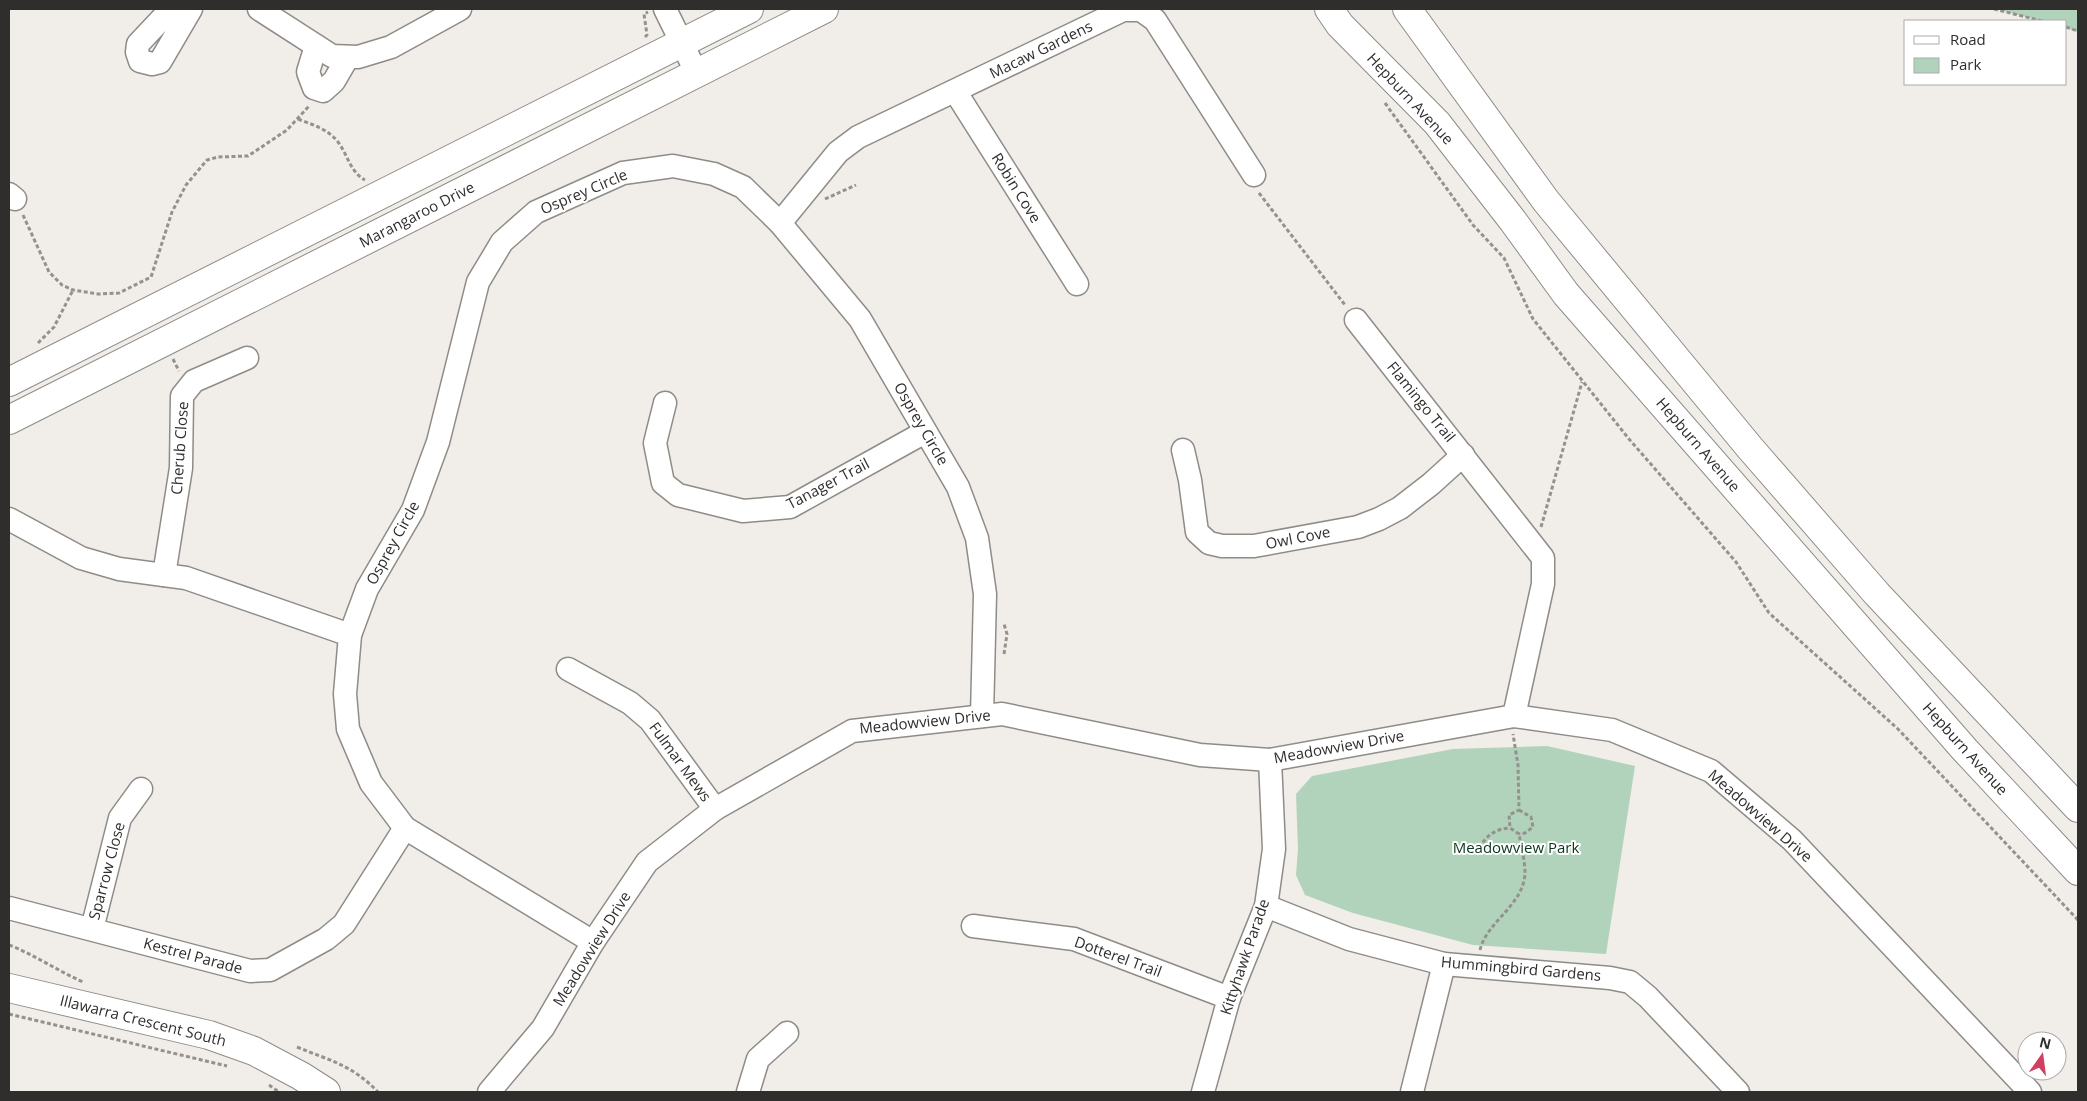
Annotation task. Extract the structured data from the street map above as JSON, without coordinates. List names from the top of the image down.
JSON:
{
  "streets": {
    "main road": ["Hepburn Avenue", "Marangaroo Drive", "Illawarra Crescent South"],
    "street": [
      "Macaw Gardens",
      "Robin Cove",
      "Osprey Circle",
      "Flamingo Trail",
      "Cherub Close",
      "Tanager Trail",
      "Owl Cove",
      "Meadowview Drive",
      "Fulmar Mews",
      "Sparrow Close",
      "Kestrel Parade",
      "Dotterel Trail",
      "Kittyhawk Parade",
      "Hummingbird Gardens"
    ]
  },
  "crossings": [
    ["Macaw Gardens", "Robin Cove"],
    ["Macaw Gardens", "Osprey Circle"],
    ["Osprey Circle", "Tanager Trail"],
    ["Osprey Circle", "Meadowview Drive"],
    ["Osprey Circle", "Kestrel Parade"],
    ["Flamingo Trail", "Owl Cove"],
    ["Flamingo Trail", "Meadowview Drive"],
    ["Meadowview Drive", "Fulmar Mews"],
    ["Meadowview Drive", "Kittyhawk Parade"],
    ["Sparrow Close", "Kestrel Parade"],
    ["Dotterel Trail", "Kittyhawk Parade"],
    ["Kittyhawk Parade", "Hummingbird Gardens"]
  ],
  "parks": ["Meadowview Park"],
  "legend": ["Road", "Park"],
  "north": "top"
}
